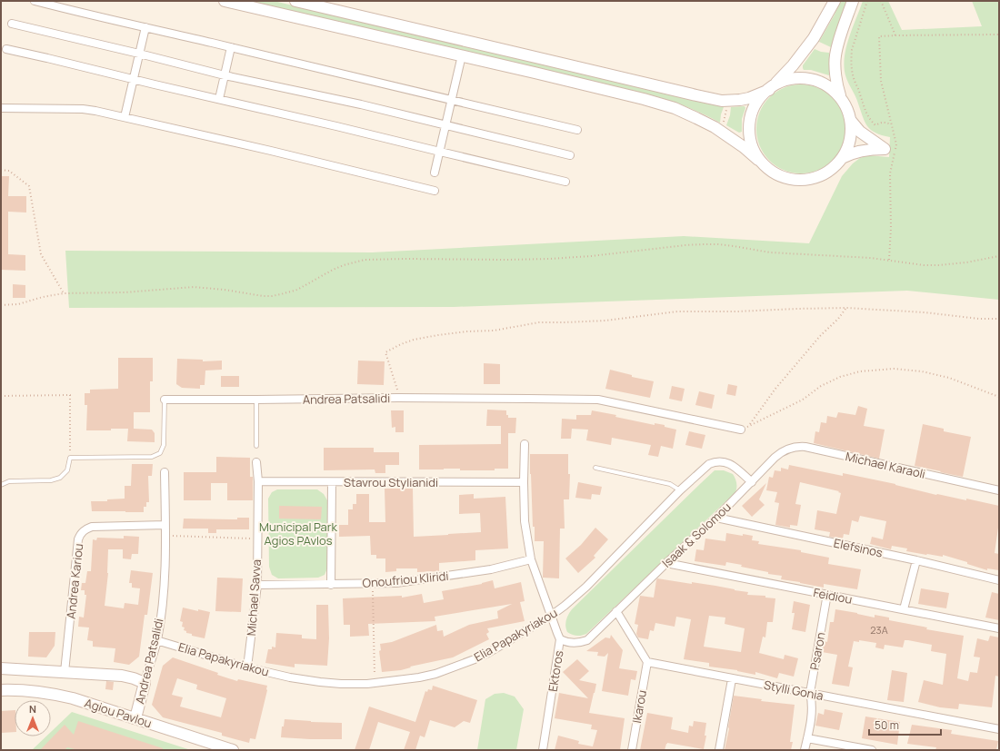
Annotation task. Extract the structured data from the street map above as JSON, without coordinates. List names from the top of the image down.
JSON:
{
  "streets": {
    "street": [
      "Andrea Patsalidi",
      "Michael Karaoli",
      "Stavrou Stylianidi",
      "Isaak & Solomou",
      "Elefsinos",
      "Onoufriou Kliridi",
      "Andrea Kariou",
      "Feidiou",
      "Michael Savva",
      "Elia Papakyriakou",
      "Psaron",
      "Ektoros",
      "Stylli Gonia",
      "Ikarou",
      "Agiou Pavlou"
    ]
  },
  "crossings": [
    ["Andrea Patsalidi", "Andrea Kariou"],
    ["Andrea Patsalidi", "Elia Papakyriakou"],
    ["Andrea Patsalidi", "Agiou Pavlou"],
    ["Michael Karaoli", "Isaak & Solomou"],
    ["Stavrou Stylianidi", "Michael Savva"],
    ["Isaak & Solomou", "Elefsinos"],
    ["Isaak & Solomou", "Feidiou"],
    ["Isaak & Solomou", "Elia Papakyriakou"],
    ["Isaak & Solomou", "Ektoros"],
    ["Onoufriou Kliridi", "Michael Savva"],
    ["Feidiou", "Psaron"],
    ["Michael Savva", "Elia Papakyriakou"],
    ["Psaron", "Stylli Gonia"],
    ["Stylli Gonia", "Ikarou"]
  ],
  "parks": ["Municipal Park Agios PAvlos"],
  "house_numbers": ["23A"],
  "scale_bar": "50 m",
  "north": "top"
}
